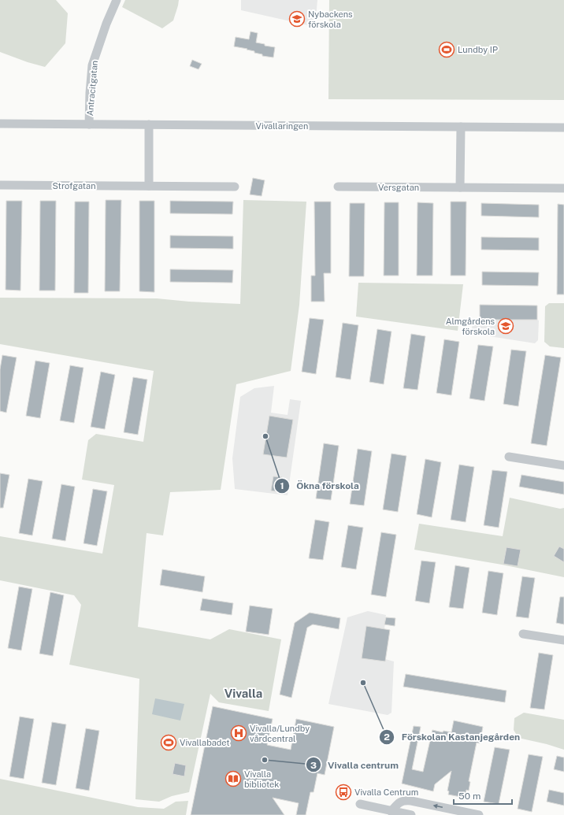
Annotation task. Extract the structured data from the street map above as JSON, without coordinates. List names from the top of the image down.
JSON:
{
  "streets": {
    "street": [
      "Antracitgatan",
      "Vivallaringen",
      "Strofgatan",
      "Versgatan"
    ]
  },
  "crossings": [
    ["Antracitgatan", "Vivallaringen"]
  ],
  "districts": ["Vivalla"],
  "places": {
    "school or university": ["Nybackens förskola", "Almgårdens förskola"],
    "sports": ["Lundby IP", "Vivallabadet"],
    "other": ["Ökna förskola", "Förskolan Kastanjegården", "Vivalla centrum"],
    "hospital": ["Vivalla/Lundby vårdcentral"],
    "library": ["Vivalla bibliotek"],
    "bus stop": ["Vivalla Centrum"]
  },
  "scale_bar": "50 m"
}
